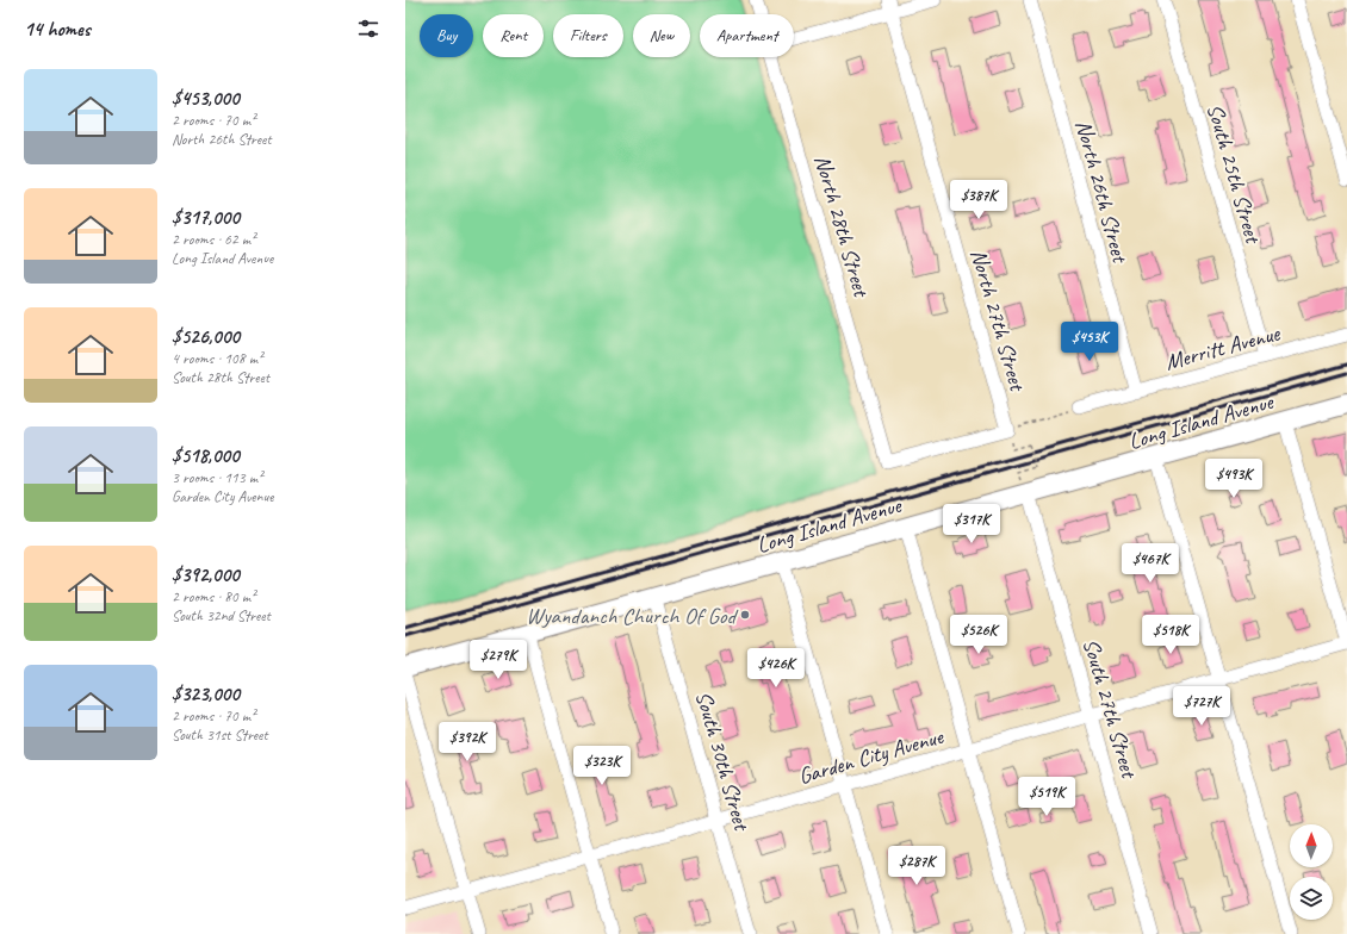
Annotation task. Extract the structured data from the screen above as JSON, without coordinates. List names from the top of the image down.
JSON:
{
  "streets": {
    "street": [
      "South 25th Street",
      "North 26th Street",
      "North 28th Street",
      "North 27th Street",
      "Merritt Avenue",
      "Long Island Avenue",
      "South 27th Street",
      "Garden City Avenue",
      "South 30th Street"
    ]
  },
  "crossings": [
    ["South 25th Street", "Merritt Avenue"],
    ["North 26th Street", "Merritt Avenue"],
    ["North 28th Street", "North 27th Street"],
    ["Long Island Avenue", "South 27th Street"],
    ["Long Island Avenue", "South 30th Street"],
    ["South 27th Street", "Garden City Avenue"],
    ["Garden City Avenue", "South 30th Street"]
  ],
  "places": ["Wyandanch Church Of God"],
  "north": "top",
  "page": {
    "heading": "14 homes",
    "chip": [
      "Buy",
      "Rent",
      "Filters",
      "New",
      "Apartment"
    ],
    "list": [
      {
        "name": "$453,000",
        "note": "2 rooms · 70 m² · North 26th Street"
      },
      {
        "name": "$317,000",
        "note": "2 rooms · 62 m² · Long Island Avenue"
      },
      {
        "name": "$526,000",
        "note": "4 rooms · 108 m² · South 28th Street"
      },
      {
        "name": "$518,000",
        "note": "3 rooms · 113 m² · Garden City Avenue"
      },
      {
        "name": "$392,000",
        "note": "2 rooms · 80 m² · South 32nd Street"
      },
      {
        "name": "$323,000",
        "note": "2 rooms · 70 m² · South 31st Street"
      }
    ],
    "price": [
      "$387K",
      "$453K",
      "$493K",
      "$317K",
      "$467K",
      "$526K",
      "$518K",
      "$279K",
      "$426K",
      "$727K",
      "$392K",
      "$323K",
      "$519K",
      "$287K"
    ]
  }
}
